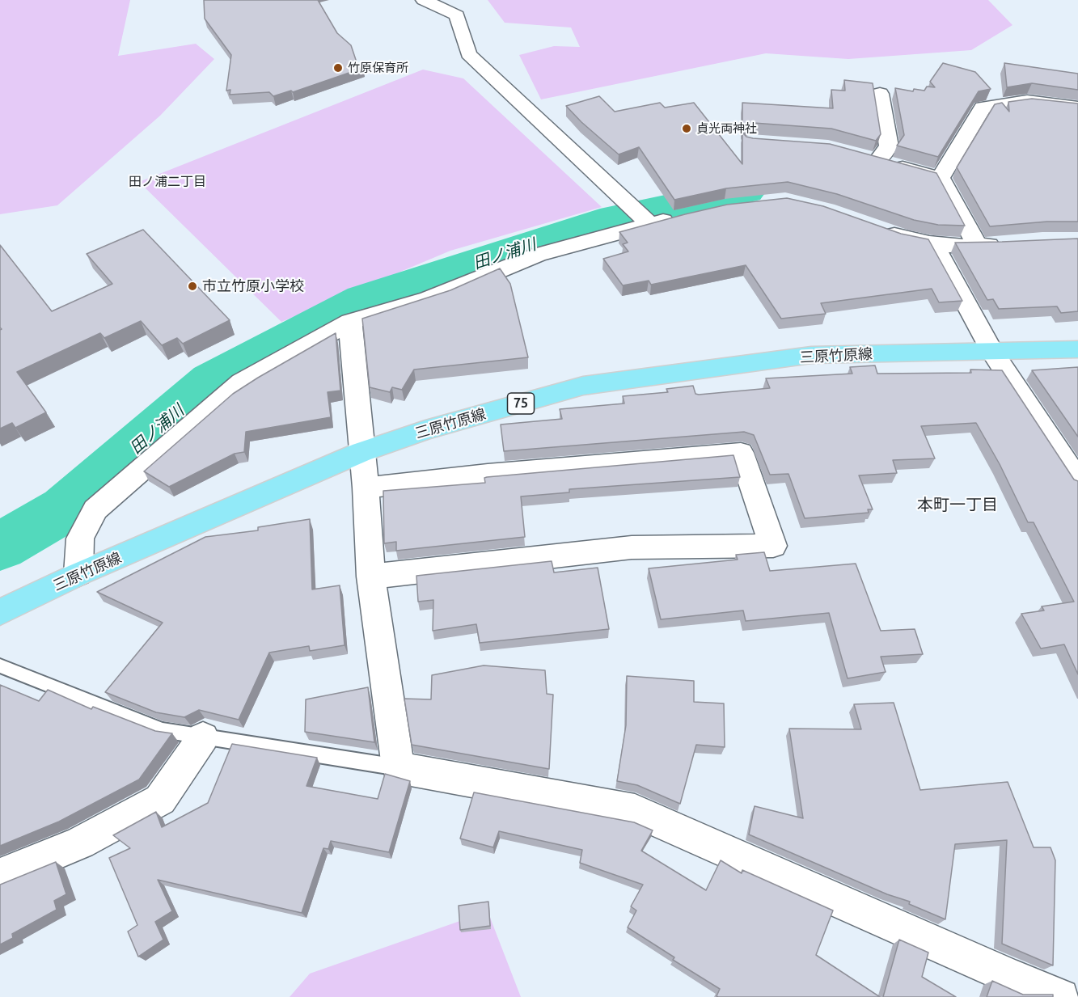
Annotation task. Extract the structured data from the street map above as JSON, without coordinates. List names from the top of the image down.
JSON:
{
  "streets": {
    "main road": ["三原竹原線", "75"]
  },
  "districts": ["田ノ浦二丁目", "本町一丁目"],
  "water": ["田ノ浦川"],
  "places": ["竹原保育所", "貞光両神社", "市立竹原小学校"]
}
